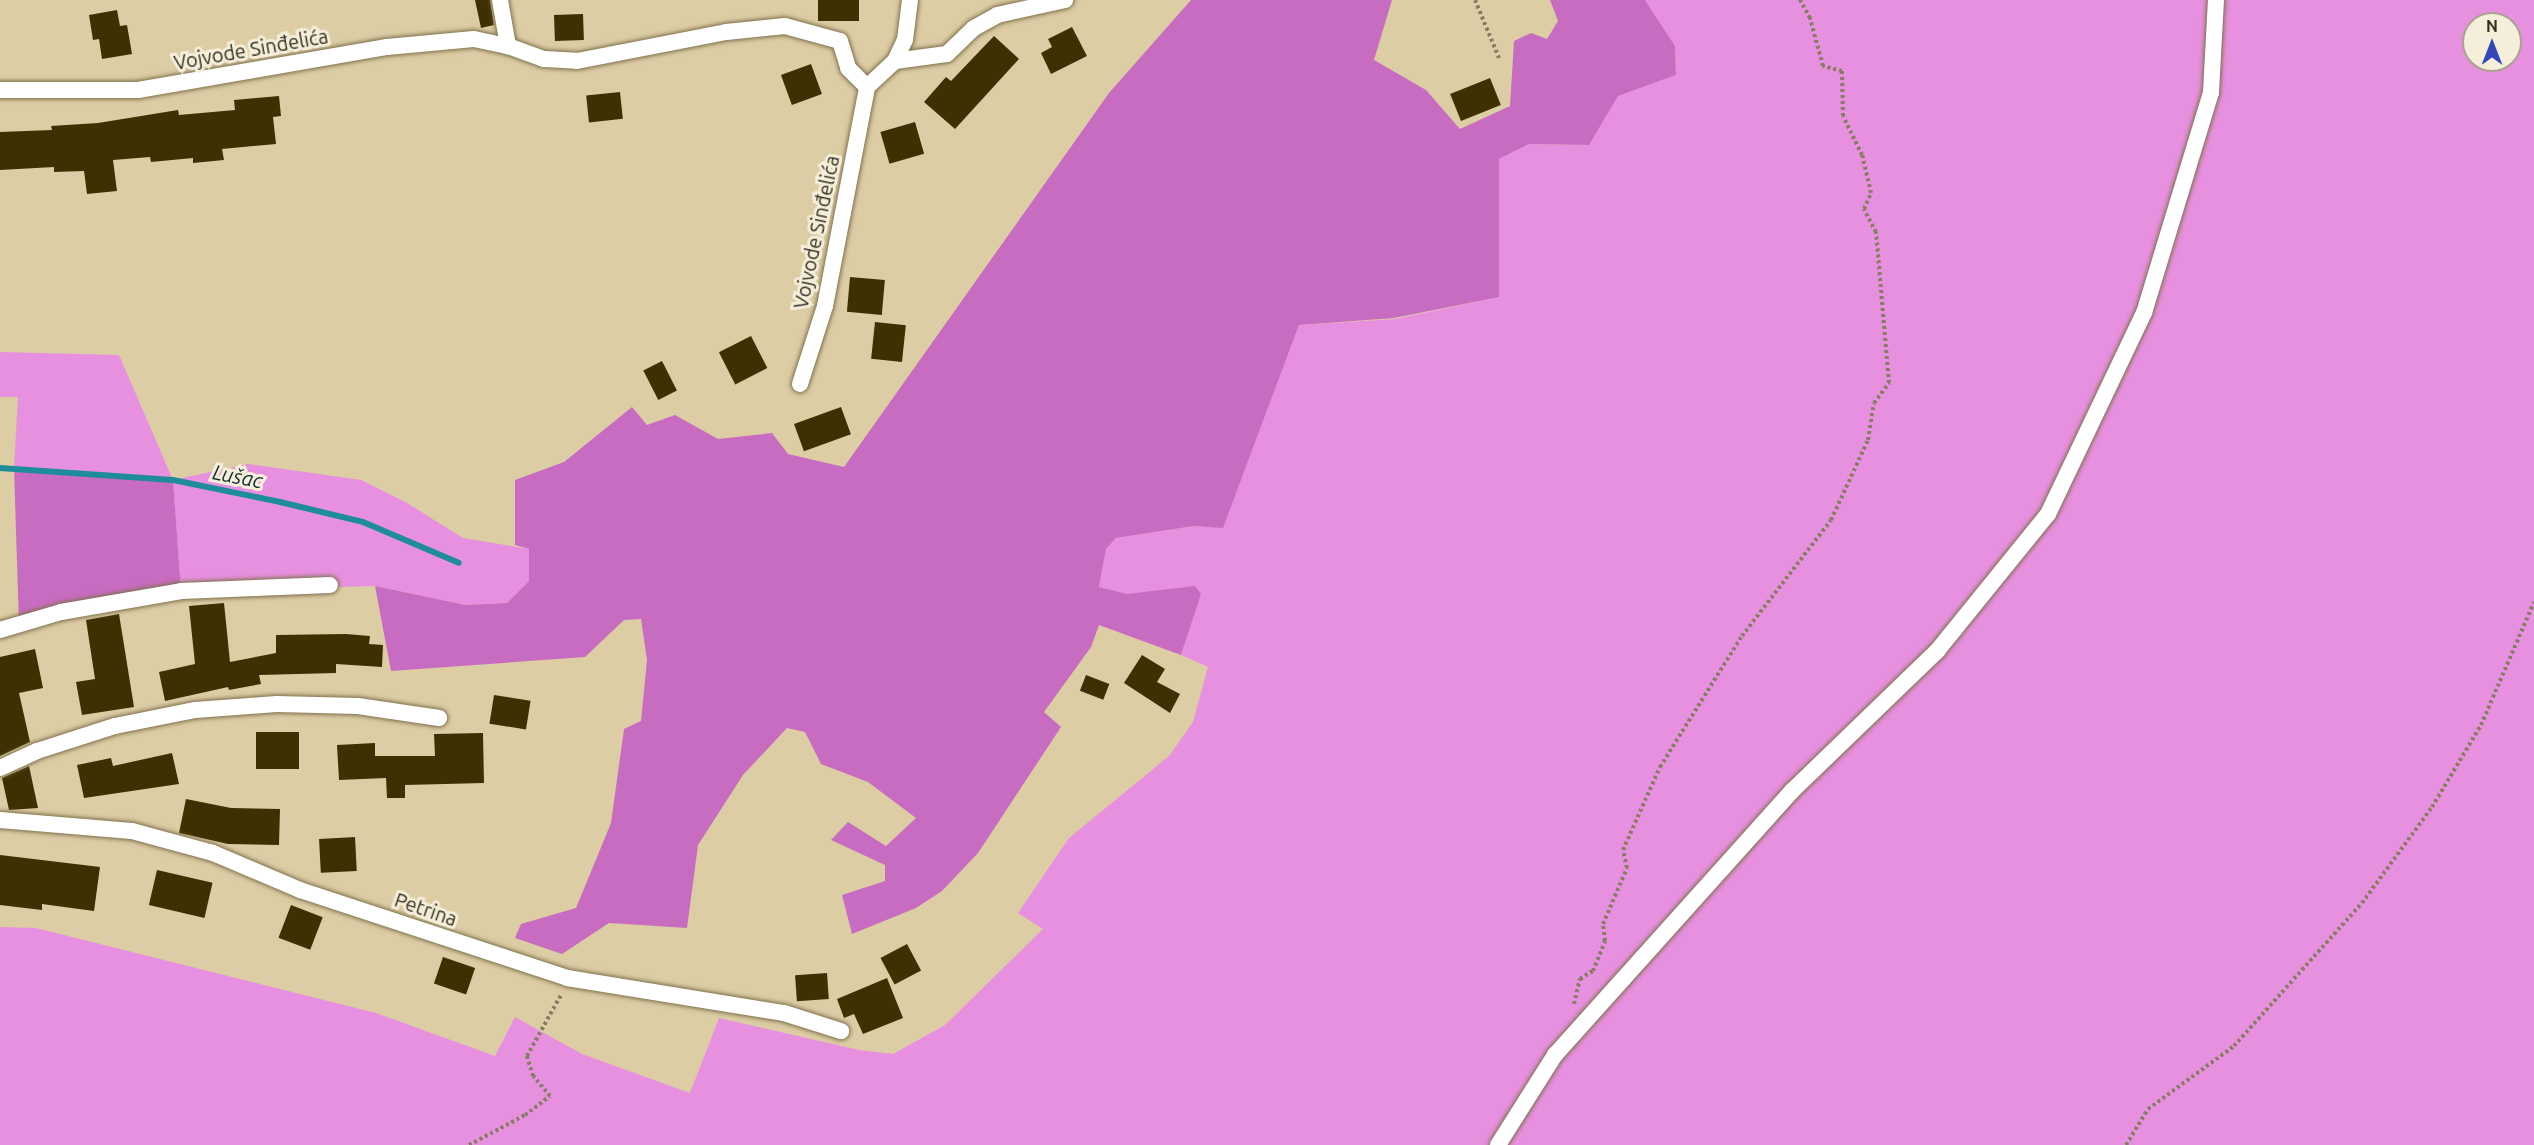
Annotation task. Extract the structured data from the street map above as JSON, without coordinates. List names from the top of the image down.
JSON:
{
  "streets": {
    "street": ["Vojvode Sinđelića", "Petrina"]
  },
  "water": ["Lušac"],
  "north": "top"
}
